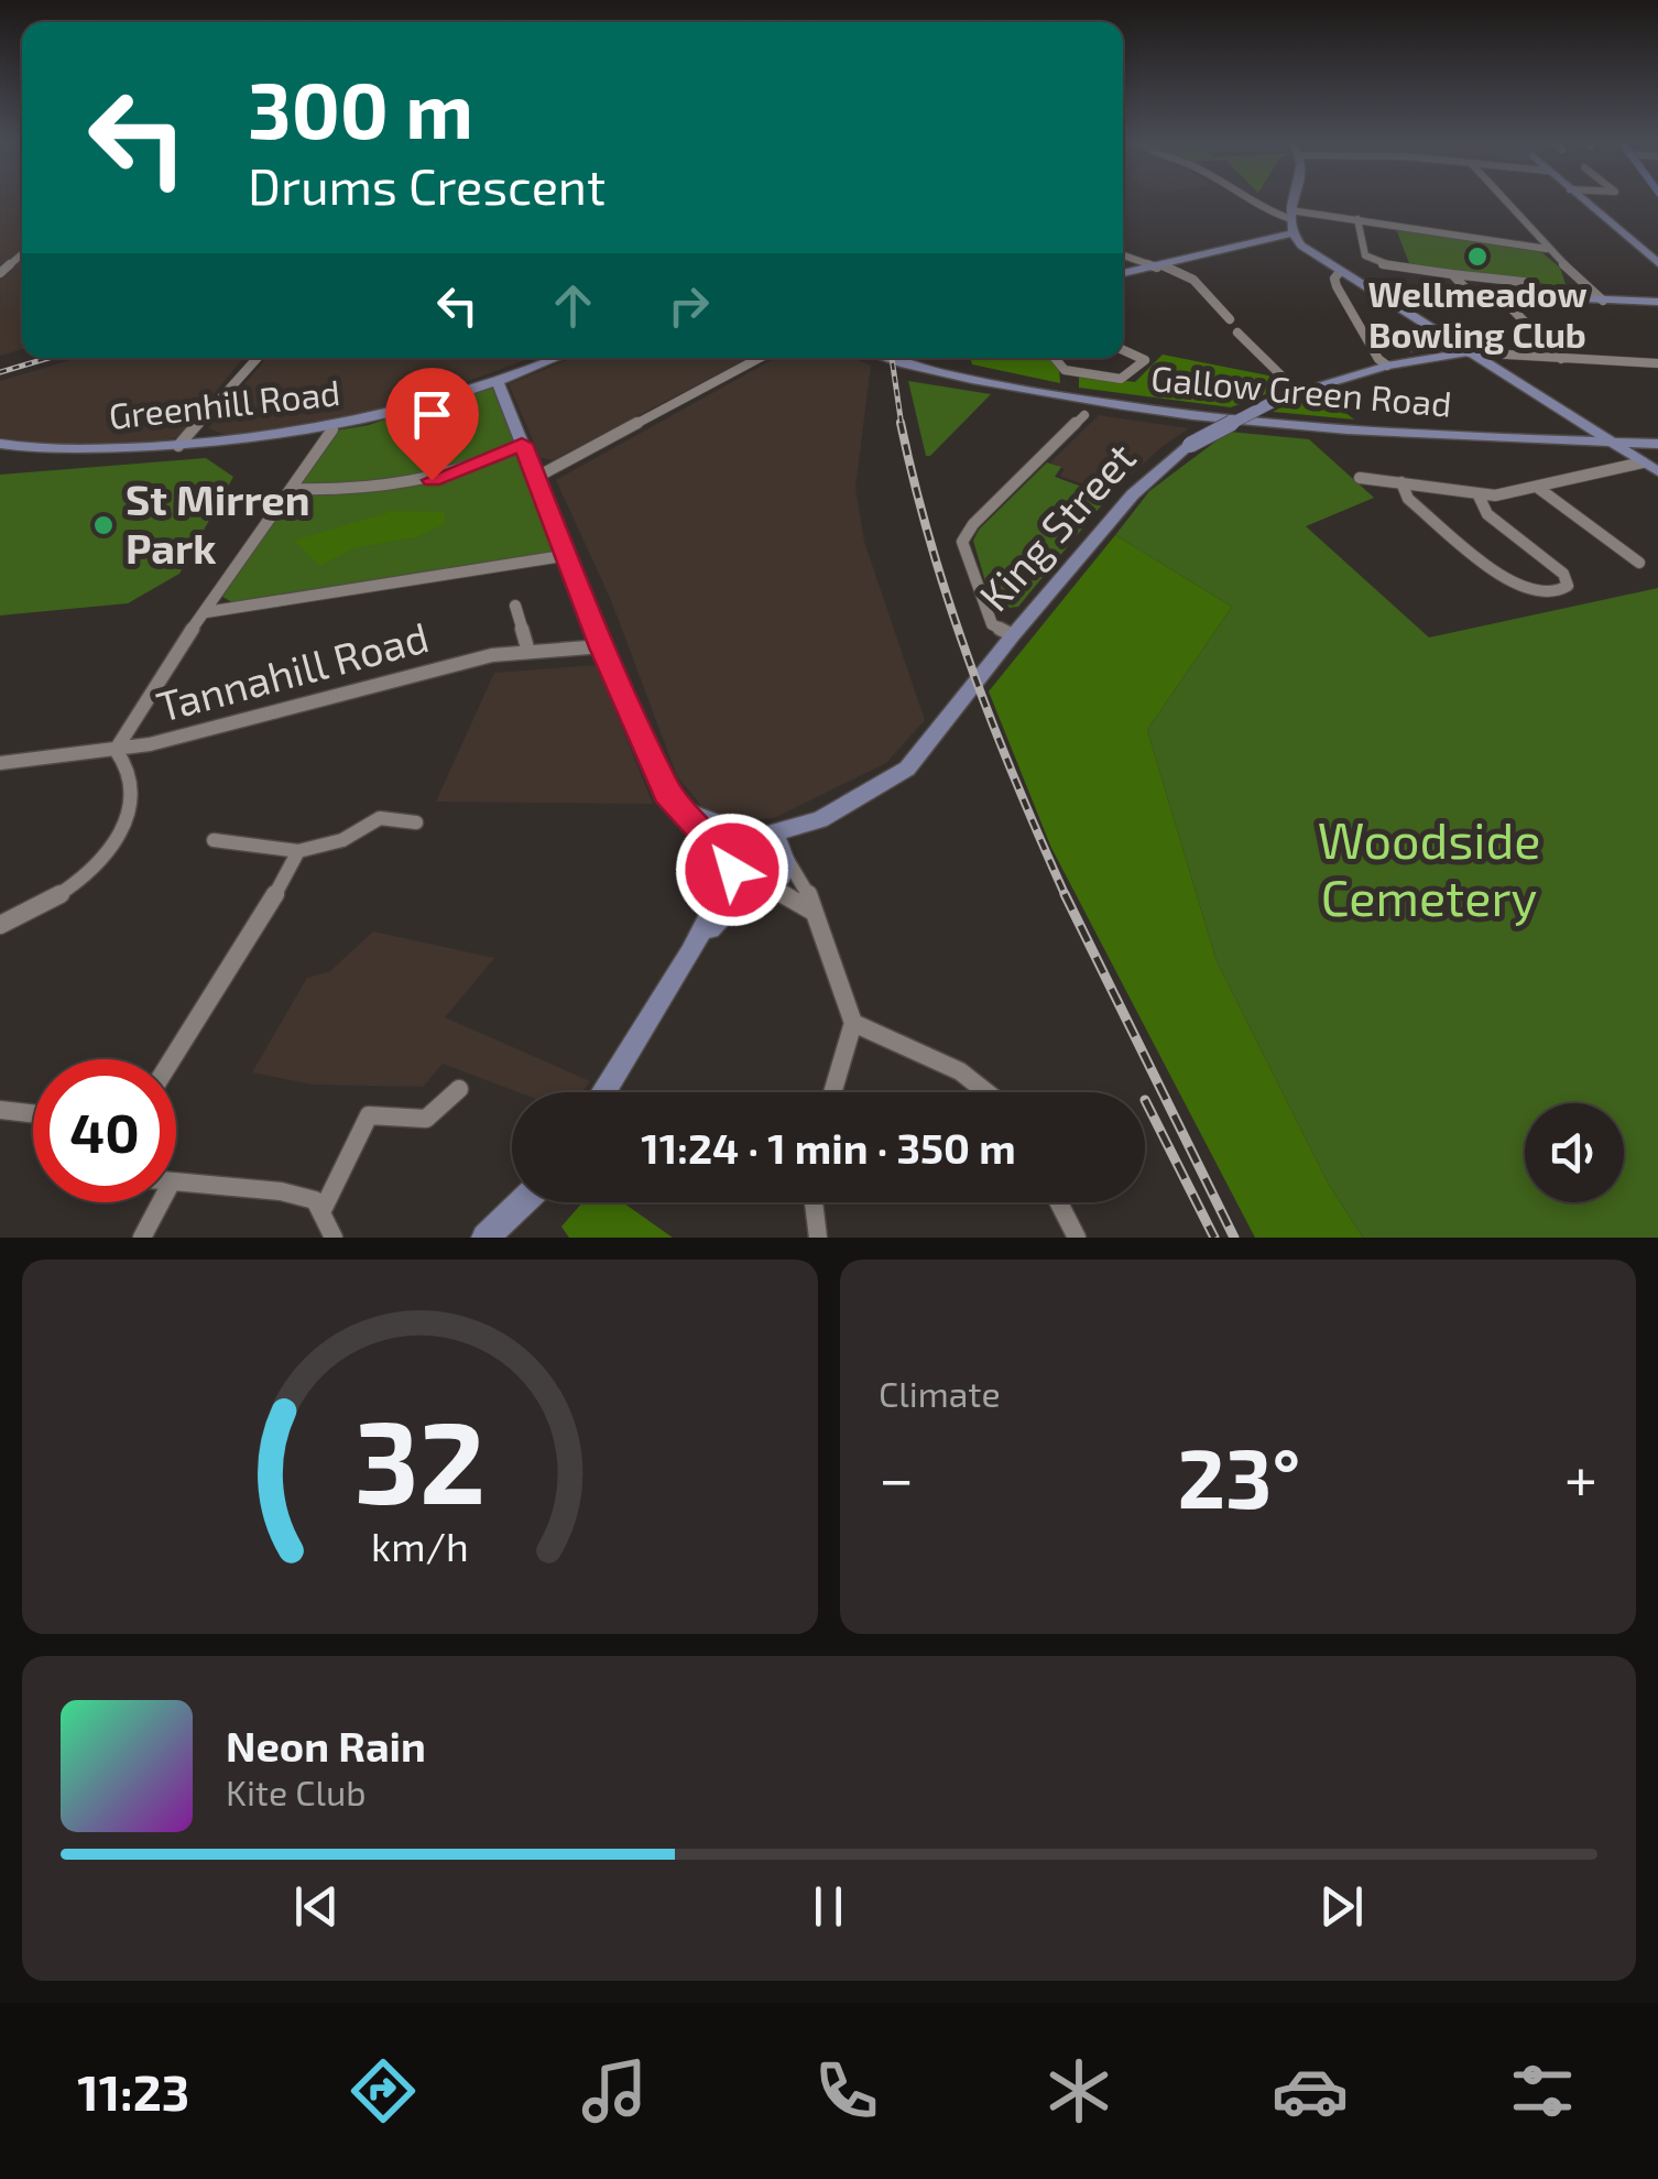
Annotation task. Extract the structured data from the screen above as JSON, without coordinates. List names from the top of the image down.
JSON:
{
  "streets": {
    "street": [
      "Gallow Green Road",
      "Greenhill Road",
      "King Street",
      "Tannahill Road"
    ]
  },
  "parks": ["Woodside Cemetery"],
  "places": ["Wellmeadow Bowling Club", "St Mirren Park"],
  "page": {
    "turn": ["300 m", "Drums Crescent"],
    "limit": "40",
    "trip": "11:24 · 1 min · 350 m",
    "tile": "Climate",
    "heat": ["−", "23°", "+"],
    "song": ["Neon Rain", "Kite Club"],
    "tabs": "11:23",
    "gauge": ["32", "km/h"]
  }
}
